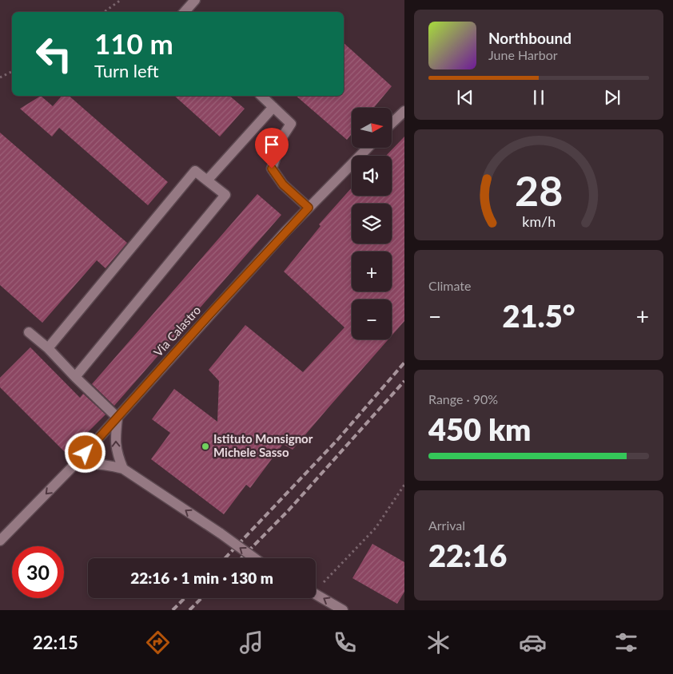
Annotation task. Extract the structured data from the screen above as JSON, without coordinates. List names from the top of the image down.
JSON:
{
  "streets": {
    "street": ["Via Calastro"]
  },
  "places": ["Istituto Monsignor Michele Sasso"],
  "north": "right",
  "page": {
    "turn": ["110 m", "Turn left"],
    "song": ["Northbound", "June Harbor"],
    "map_buttons": ["+", "−"],
    "tile": [
      "Climate",
      ["Range · 90%", "450 km"],
      ["Arrival", "22:16"]
    ],
    "heat": ["−", "21.5°", "+"],
    "limit": "30",
    "trip": "22:16 · 1 min · 130 m",
    "tabs": "22:15",
    "gauge": ["28", "km/h"]
  }
}
